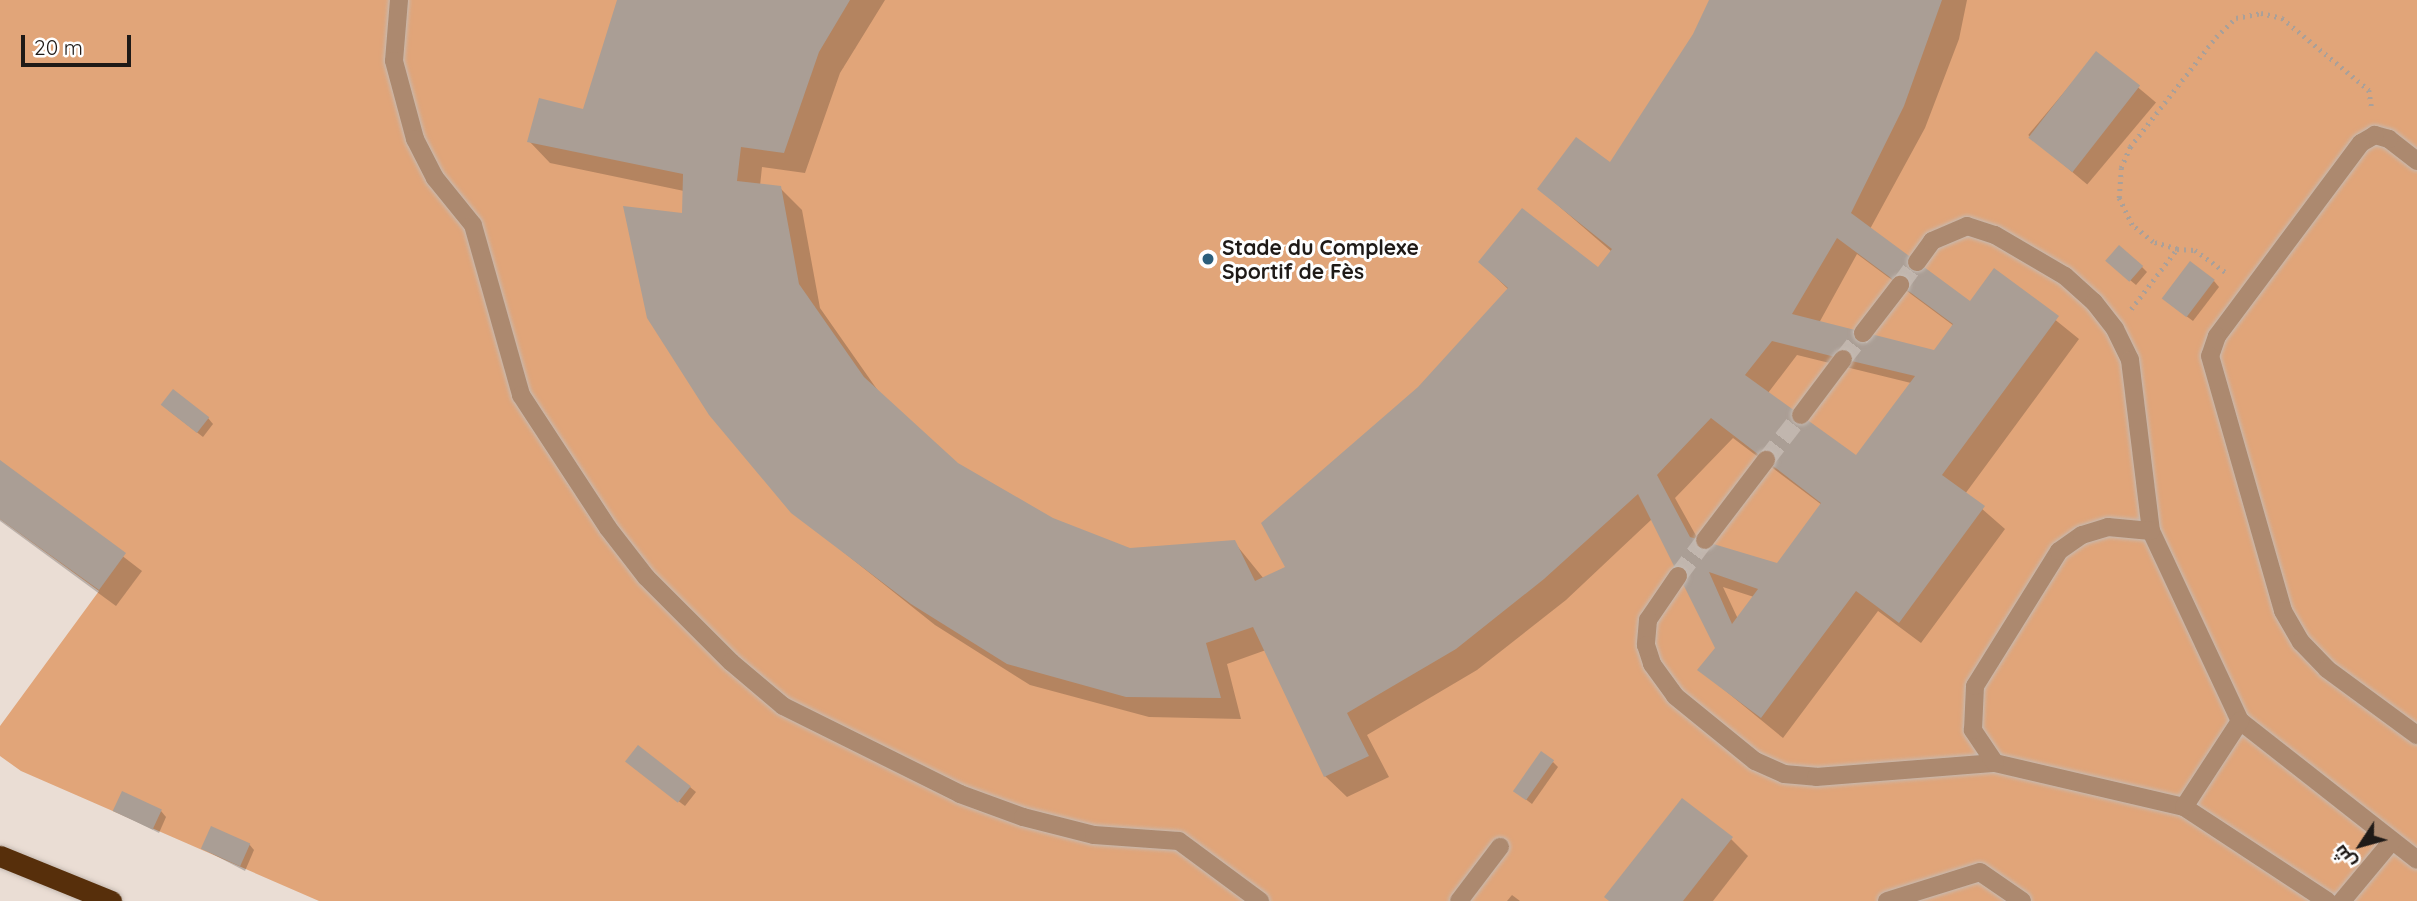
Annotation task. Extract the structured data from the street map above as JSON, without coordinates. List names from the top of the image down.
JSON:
{
  "places": ["Stade du Complexe Sportif de Fès"],
  "scale_bar": "20 m",
  "north": "bottom left"
}
